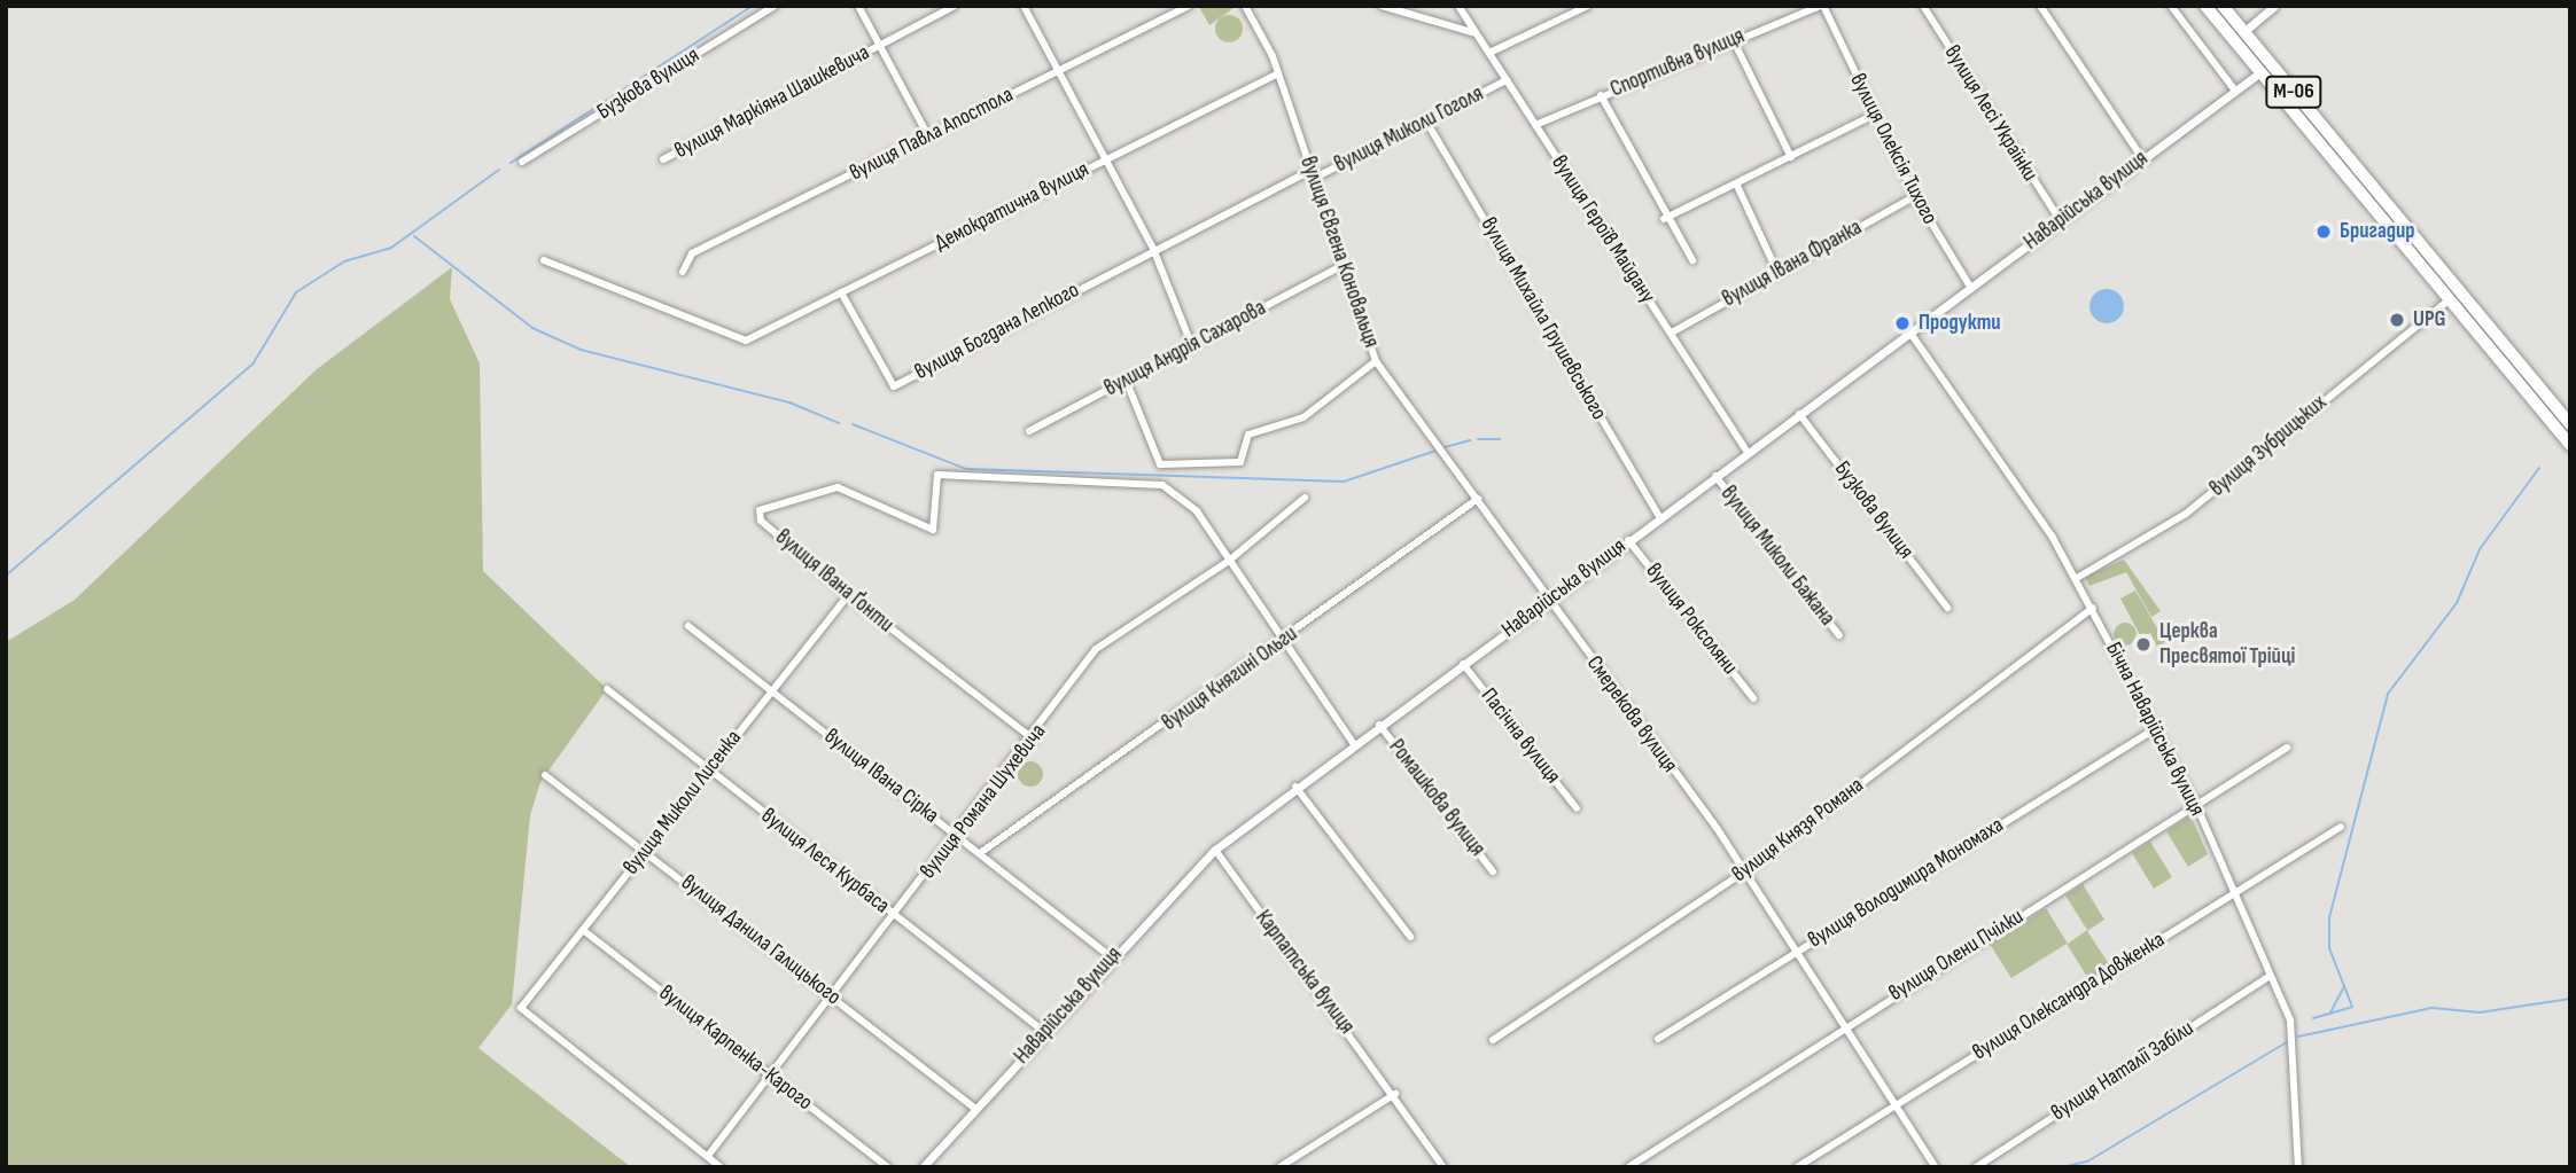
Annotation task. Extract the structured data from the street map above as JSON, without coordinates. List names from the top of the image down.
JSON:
{
  "streets": {
    "highway": ["М-06"],
    "street": [
      "Спортивна вулиця",
      "Бузкова вулиця",
      "вулиця Маркіяна Шашкевича",
      "вулиця Лесі Українки",
      "вулиця Миколи Гоголя",
      "вулиця Павла Апостола",
      "вулиця Олексія Тихого",
      "Наварійська вулиця",
      "Демократична вулиця",
      "вулиця Героїв Майдану",
      "вулиця Євгена Коновальця",
      "вулиця Івана Франка",
      "вулиця Михайла Грушевського",
      "вулиця Богдана Лепкого",
      "вулиця Андрія Сахарова",
      "вулиця Зубрицьких",
      "вулиця Миколи Бажана",
      "вулиця Івана Ґонти",
      "вулиця Роксоляни",
      "вулиця Княгині Ольги",
      "Смерекова вулиця",
      "Бічна Наварійська вулиця",
      "Пасічна вулиця",
      "вулиця Івана Сірка",
      "Ромашкова вулиця",
      "вулиця Романа Шухевича",
      "вулиця Миколи Лисенка",
      "вулиця Князя Романа",
      "вулиця Леся Курбаса",
      "вулиця Володимира Мономаха",
      "вулиця Данила Галицького",
      "вулиця Олени Пчілки",
      "Карпатська вулиця",
      "вулиця Олександра Довженка",
      "вулиця Карпенка-Карого",
      "вулиця Наталії Забіли"
    ]
  },
  "crossings": [
    ["Спортивна вулиця", "вулиця Олексія Тихого"],
    ["Спортивна вулиця", "вулиця Героїв Майдану"],
    ["Бузкова вулиця", "Наварійська вулиця"],
    ["М-06", "Наварійська вулиця"],
    ["М-06", "вулиця Зубрицьких"],
    ["вулиця Маркіяна Шашкевича", "вулиця Павла Апостола"],
    ["вулиця Лесі Українки", "Наварійська вулиця"],
    ["вулиця Миколи Гоголя", "вулиця Героїв Майдану"],
    ["вулиця Миколи Гоголя", "вулиця Євгена Коновальця"],
    ["вулиця Миколи Гоголя", "вулиця Михайла Грушевського"],
    ["вулиця Миколи Гоголя", "вулиця Богдана Лепкого"],
    ["вулиця Олексія Тихого", "Наварійська вулиця"],
    ["вулиця Олексія Тихого", "вулиця Івана Франка"],
    ["Наварійська вулиця", "вулиця Героїв Майдану"],
    ["Наварійська вулиця", "вулиця Євгена Коновальця"],
    ["Наварійська вулиця", "вулиця Михайла Грушевського"],
    ["Наварійська вулиця", "вулиця Миколи Бажана"],
    ["Наварійська вулиця", "вулиця Роксоляни"],
    ["Наварійська вулиця", "Смерекова вулиця"],
    ["Наварійська вулиця", "Бічна Наварійська вулиця"],
    ["Наварійська вулиця", "Пасічна вулиця"],
    ["Наварійська вулиця", "вулиця Івана Сірка"],
    ["Наварійська вулиця", "Ромашкова вулиця"],
    ["Наварійська вулиця", "вулиця Леся Курбаса"],
    ["Наварійська вулиця", "вулиця Данила Галицького"],
    ["Наварійська вулиця", "Карпатська вулиця"],
    ["Демократична вулиця", "вулиця Євгена Коновальця"],
    ["Демократична вулиця", "вулиця Богдана Лепкого"],
    ["вулиця Героїв Майдану", "вулиця Івана Франка"],
    ["вулиця Євгена Коновальця", "вулиця Богдана Лепкого"],
    ["вулиця Євгена Коновальця", "вулиця Андрія Сахарова"],
    ["вулиця Євгена Коновальця", "вулиця Княгині Ольги"],
    ["вулиця Євгена Коновальця", "Смерекова вулиця"],
    ["вулиця Зубрицьких", "Бічна Наварійська вулиця"],
    ["вулиця Івана Ґонти", "вулиця Романа Шухевича"],
    ["вулиця Івана Ґонти", "вулиця Миколи Лисенка"],
    ["вулиця Княгині Ольги", "вулиця Івана Сірка"],
    ["Смерекова вулиця", "вулиця Князя Романа"],
    ["Смерекова вулиця", "вулиця Володимира Мономаха"],
    ["Смерекова вулиця", "вулиця Олени Пчілки"],
    ["Смерекова вулиця", "вулиця Олександра Довженка"],
    ["Бічна Наварійська вулиця", "вулиця Князя Романа"],
    ["Бічна Наварійська вулиця", "вулиця Володимира Мономаха"],
    ["Бічна Наварійська вулиця", "вулиця Олени Пчілки"],
    ["Бічна Наварійська вулиця", "вулиця Олександра Довженка"],
    ["Бічна Наварійська вулиця", "вулиця Наталії Забіли"],
    ["вулиця Івана Сірка", "вулиця Романа Шухевича"],
    ["вулиця Івана Сірка", "вулиця Миколи Лисенка"],
    ["вулиця Романа Шухевича", "вулиця Миколи Лисенка"],
    ["вулиця Романа Шухевича", "вулиця Леся Курбаса"],
    ["вулиця Романа Шухевича", "вулиця Данила Галицького"],
    ["вулиця Романа Шухевича", "вулиця Карпенка-Карого"],
    ["вулиця Миколи Лисенка", "вулиця Леся Курбаса"],
    ["вулиця Миколи Лисенка", "вулиця Данила Галицького"],
    ["вулиця Миколи Лисенка", "вулиця Карпенка-Карого"]
  ],
  "places": [
    "Бригадир",
    "UPG",
    "Продукти",
    "Церква Пресвятої Трійці"
  ]
}
